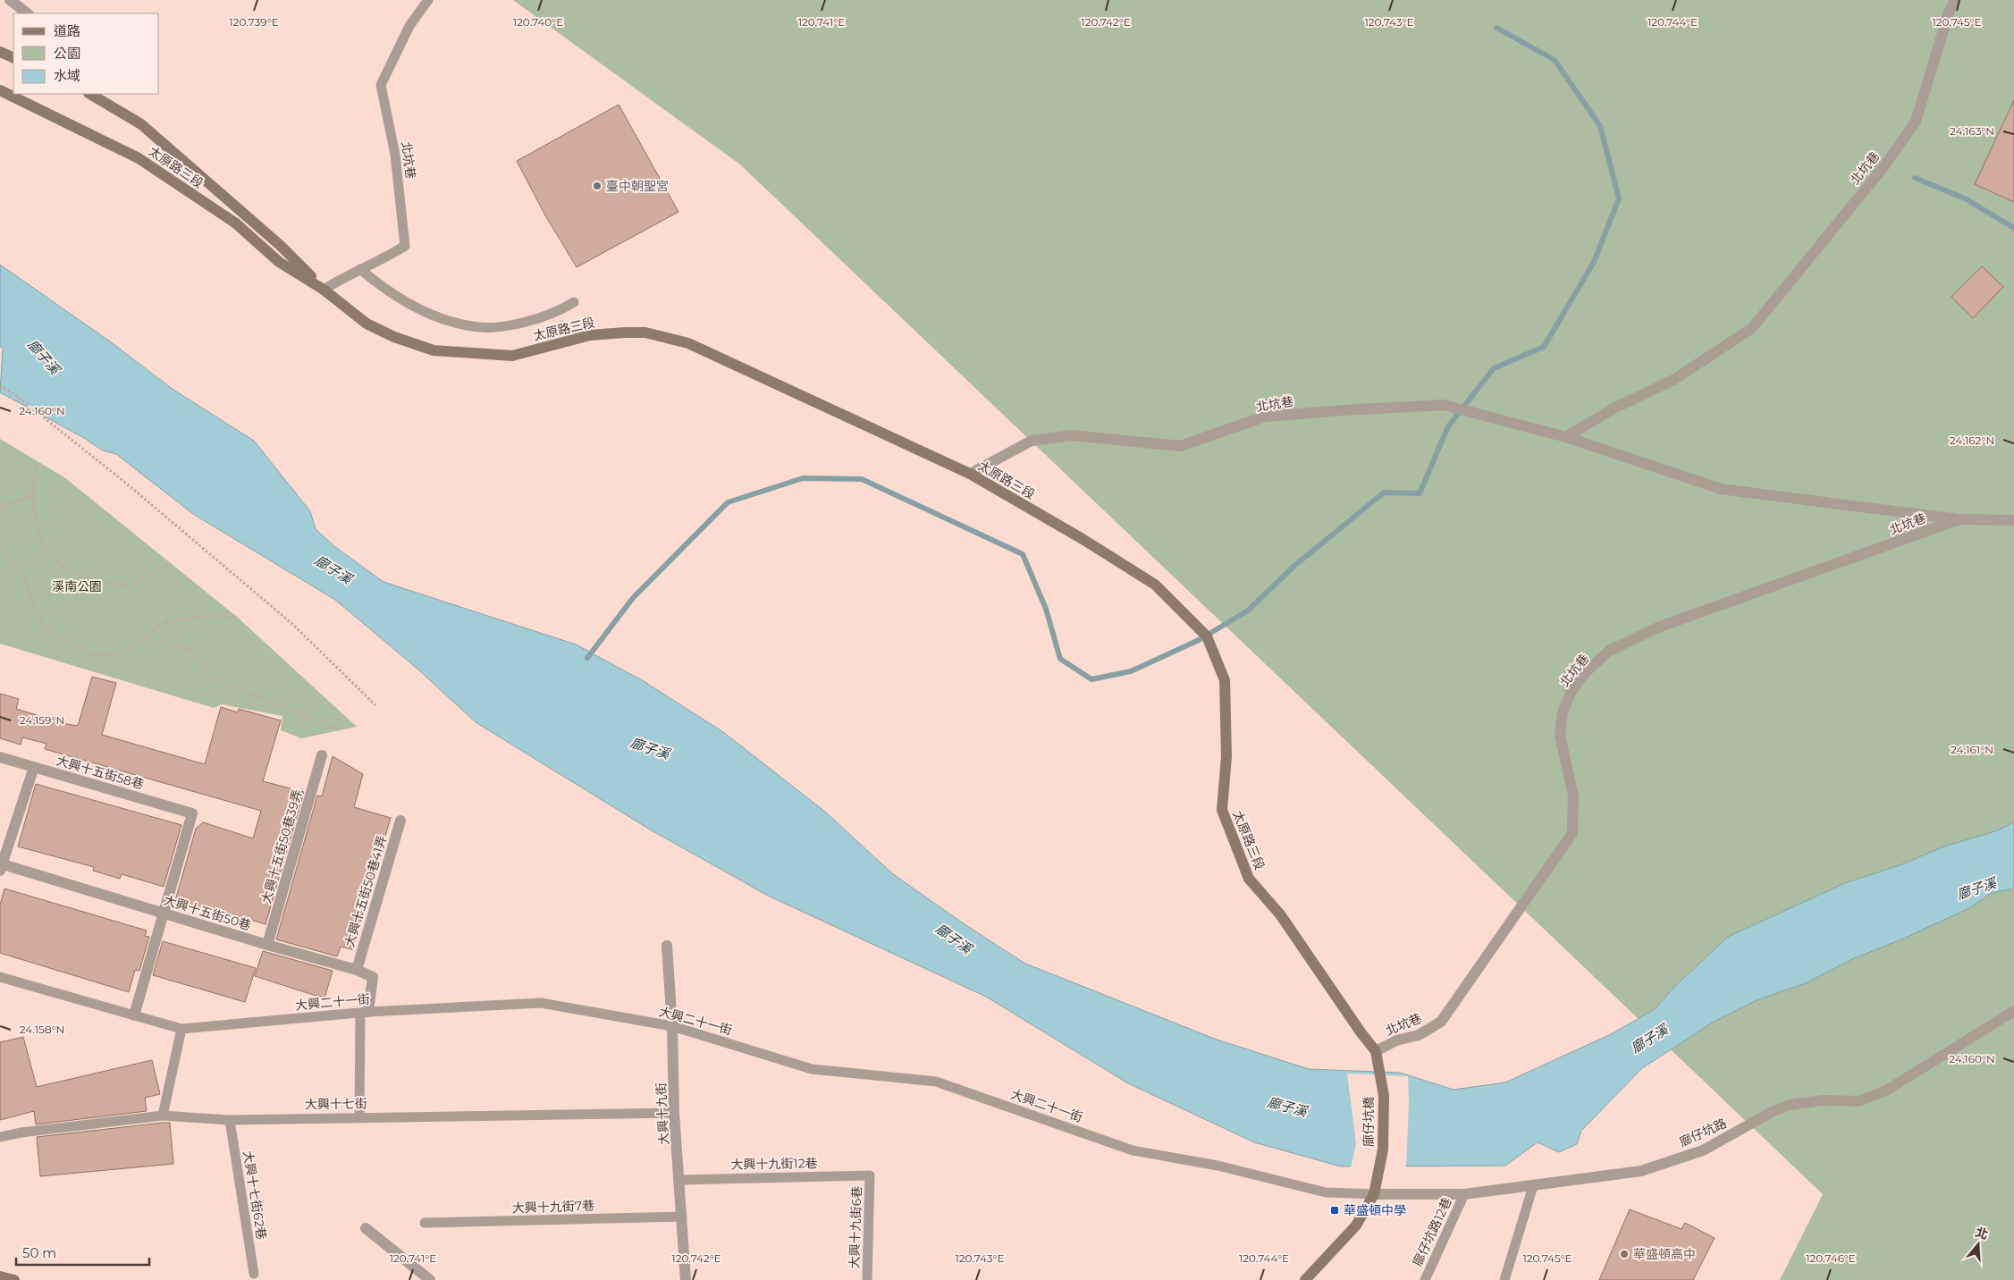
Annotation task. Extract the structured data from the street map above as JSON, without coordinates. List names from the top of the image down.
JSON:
{
  "streets": {
    "main road": ["太原路三段", "廍仔坑橋"],
    "street": [
      "北坑巷",
      "大興十五街58巷",
      "大興十五街50巷39弄",
      "大興十五街50巷41弄",
      "大興十五街50巷",
      "大興十九街",
      "廍仔坑路"
    ],
    "lane": [
      "大興二十一街",
      "大興十七街",
      "大興十九街12巷",
      "大興十七街62巷",
      "大興十九街7巷",
      "大興十九街6巷",
      "廍仔坑路12巷"
    ]
  },
  "crossings": [
    ["北坑巷", "太原路三段"],
    ["北坑巷", "廍仔坑橋"],
    ["太原路三段", "廍仔坑橋"],
    ["大興十五街58巷", "大興十五街50巷"],
    ["大興十五街50巷39弄", "大興十五街50巷"],
    ["大興十五街50巷41弄", "大興十五街50巷"],
    ["大興十五街50巷", "大興二十一街"],
    ["大興二十一街", "大興十九街"],
    ["大興二十一街", "廍仔坑橋"],
    ["大興二十一街", "廍仔坑路"],
    ["大興十七街", "大興十九街"],
    ["大興十七街", "大興十七街62巷"],
    ["大興十九街", "大興十九街12巷"],
    ["大興十九街", "大興十九街7巷"],
    ["廍仔坑橋", "廍仔坑路"],
    ["廍仔坑路", "廍仔坑路12巷"],
    ["大興十九街12巷", "大興十九街6巷"]
  ],
  "water": ["廍子溪"],
  "parks": ["溪南公園"],
  "places": {
    "other": ["臺中朝聖宮", "華盛頓高中"],
    "transit": ["華盛頓中學"]
  },
  "legend": ["道路", "公園", "水域"],
  "scale_bar": "50 m",
  "north": "top",
  "coordinates": [
    "120.739°E",
    "120.740°E",
    "120.741°E",
    "120.742°E",
    "120.743°E",
    "120.744°E",
    "120.745°E",
    "24.163°N",
    "24.160°N",
    "24.162°N",
    "24.159°N",
    "24.161°N",
    "24.158°N",
    "120.746°E"
  ]
}
